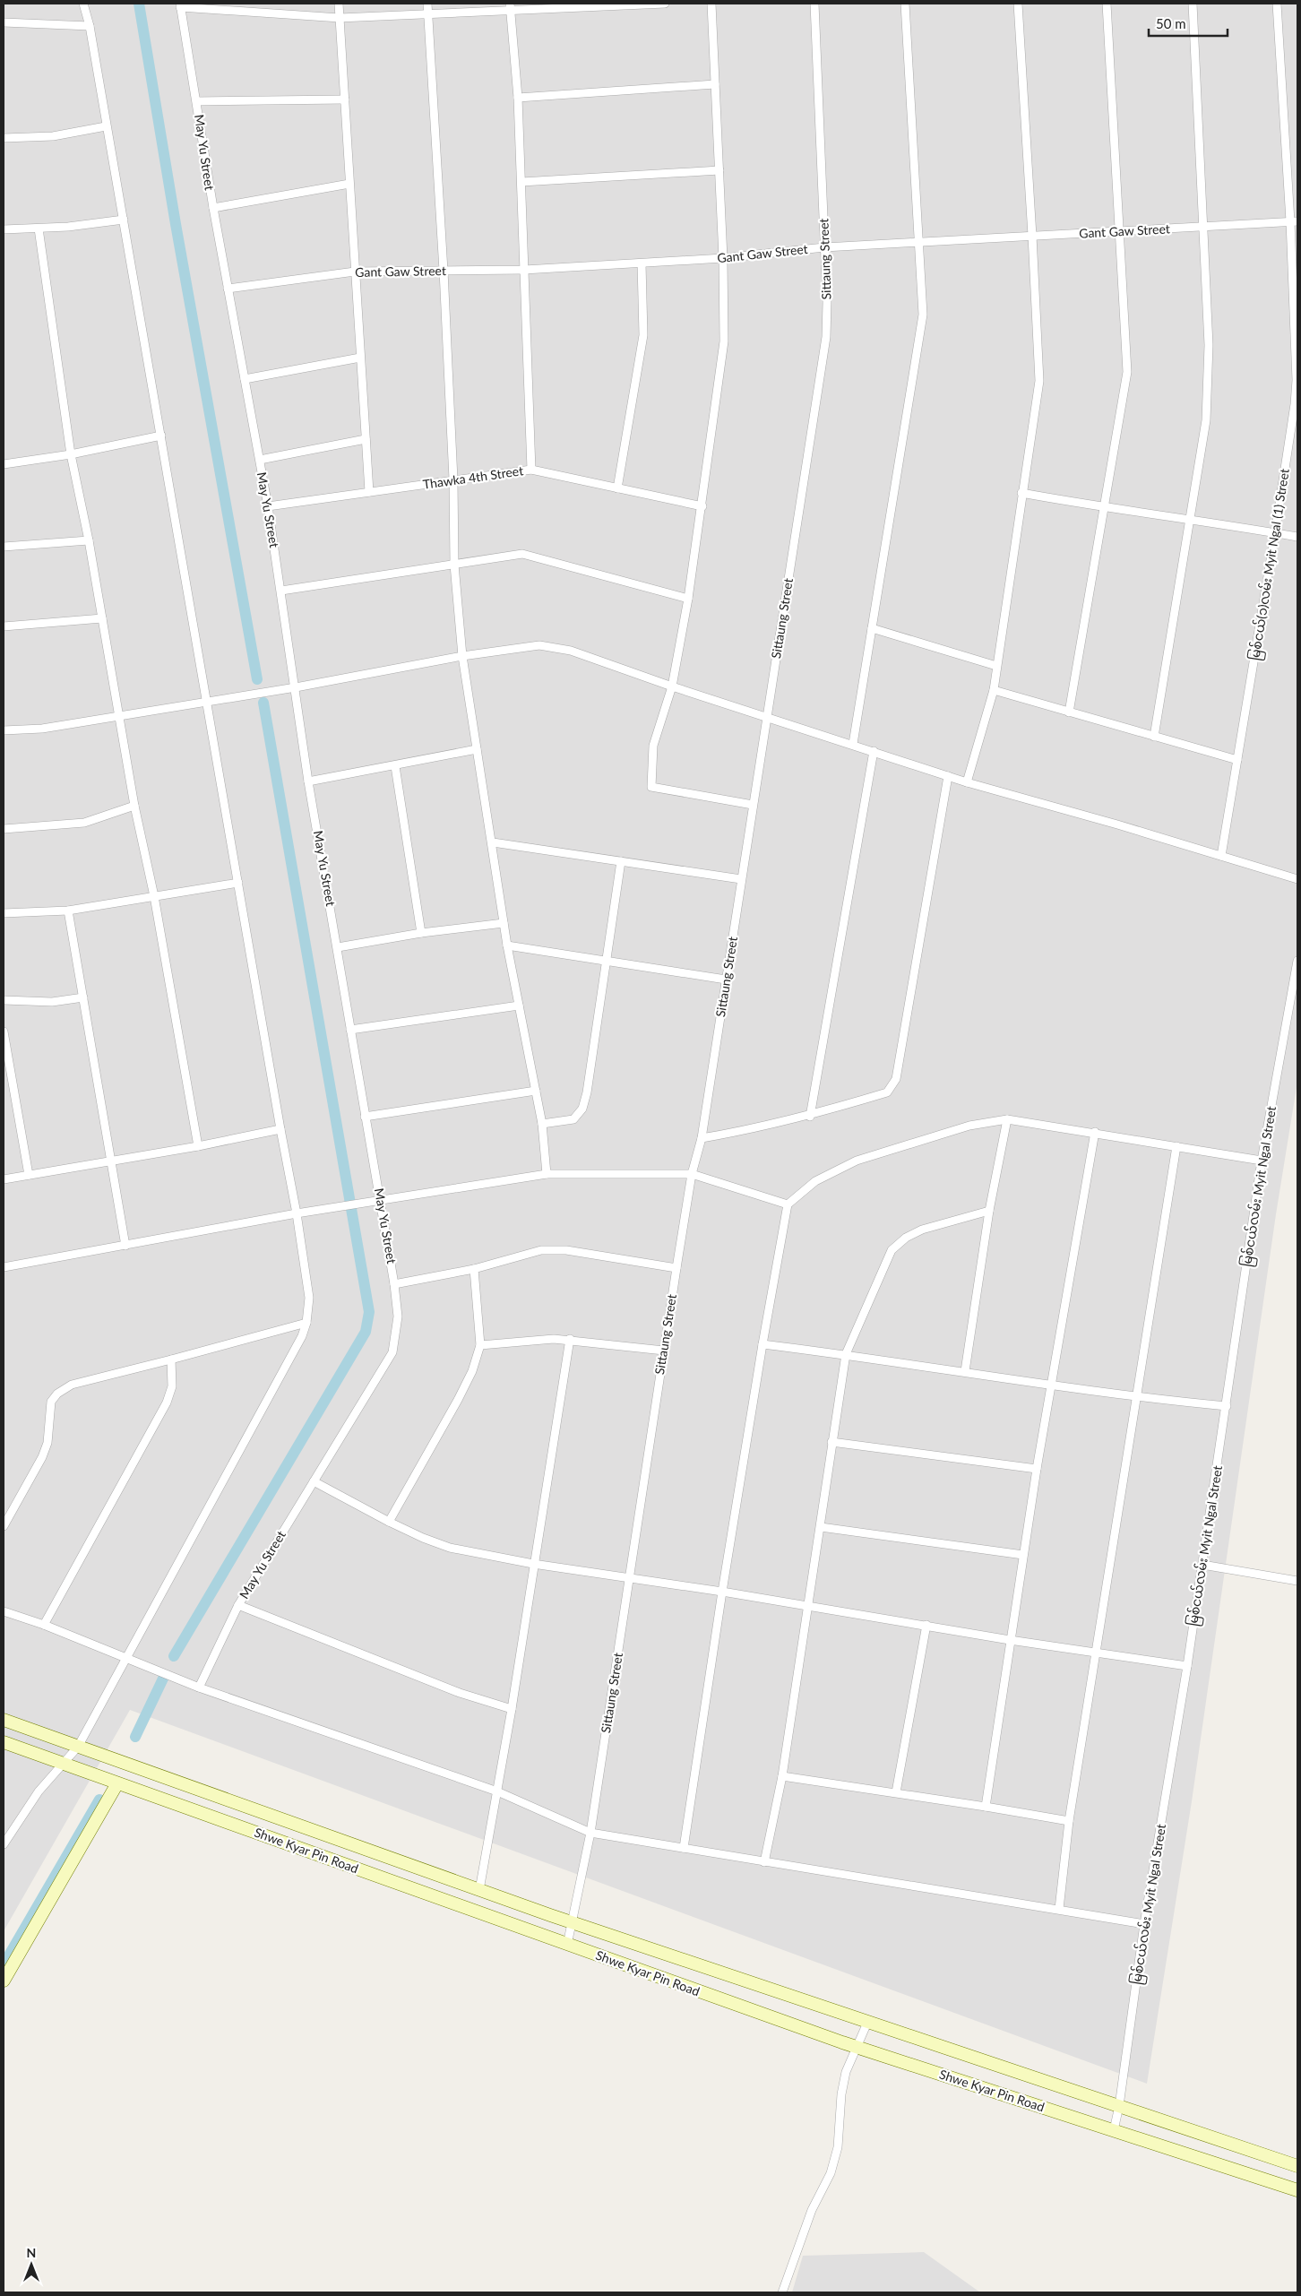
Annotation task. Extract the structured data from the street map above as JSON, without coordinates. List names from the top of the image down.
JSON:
{
  "streets": {
    "street": [
      "May Yu Street",
      "Gant Gaw Street",
      "Sittaung Street",
      "Thawka 4th Street",
      "မြစ်ငယ်(၁)လမ်း Myit Ngal (1) Street",
      "မြစ်ငယ်လမ်း Myit Ngal Street",
      "Shwe Kyar Pin Road"
    ]
  },
  "crossings": [
    ["May Yu Street", "Gant Gaw Street"],
    ["May Yu Street", "Thawka 4th Street"],
    ["Gant Gaw Street", "Sittaung Street"],
    ["Gant Gaw Street", "မြစ်ငယ်(၁)လမ်း Myit Ngal (1) Street"],
    ["Sittaung Street", "Shwe Kyar Pin Road"],
    ["မြစ်ငယ်လမ်း Myit Ngal Street", "Shwe Kyar Pin Road"]
  ],
  "scale_bar": "50 m",
  "north": "top"
}
